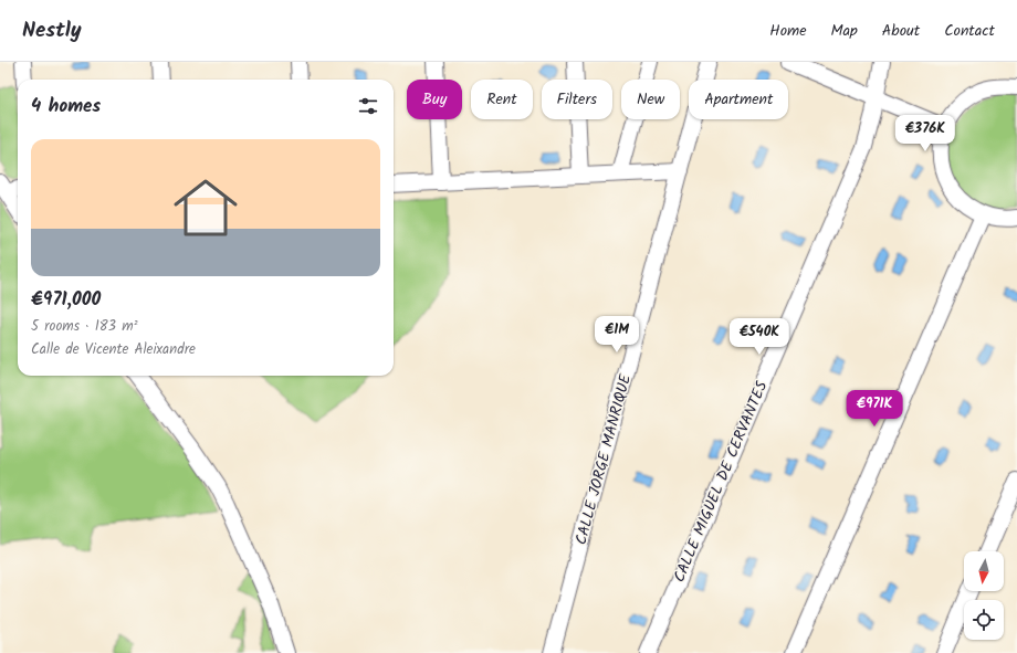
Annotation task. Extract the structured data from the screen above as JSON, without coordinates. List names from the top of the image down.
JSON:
{
  "streets": {
    "street": ["CALLE JORGE MANRIQUE", "CALLE MIGUEL DE CERVANTES"]
  },
  "north": "bottom",
  "page": {
    "header": "Nestly",
    "nav": [
      "Home",
      "Map",
      "About",
      "Contact"
    ],
    "chip": [
      "Buy",
      "Rent",
      "Filters",
      "New",
      "Apartment"
    ],
    "heading": "4 homes",
    "price": [
      "€376K",
      "€1M",
      "€540K",
      "€971K"
    ],
    "list": [
      {
        "name": "€971,000",
        "note": "5 rooms · 183 m² · Calle de Vicente Aleixandre"
      }
    ]
  }
}
